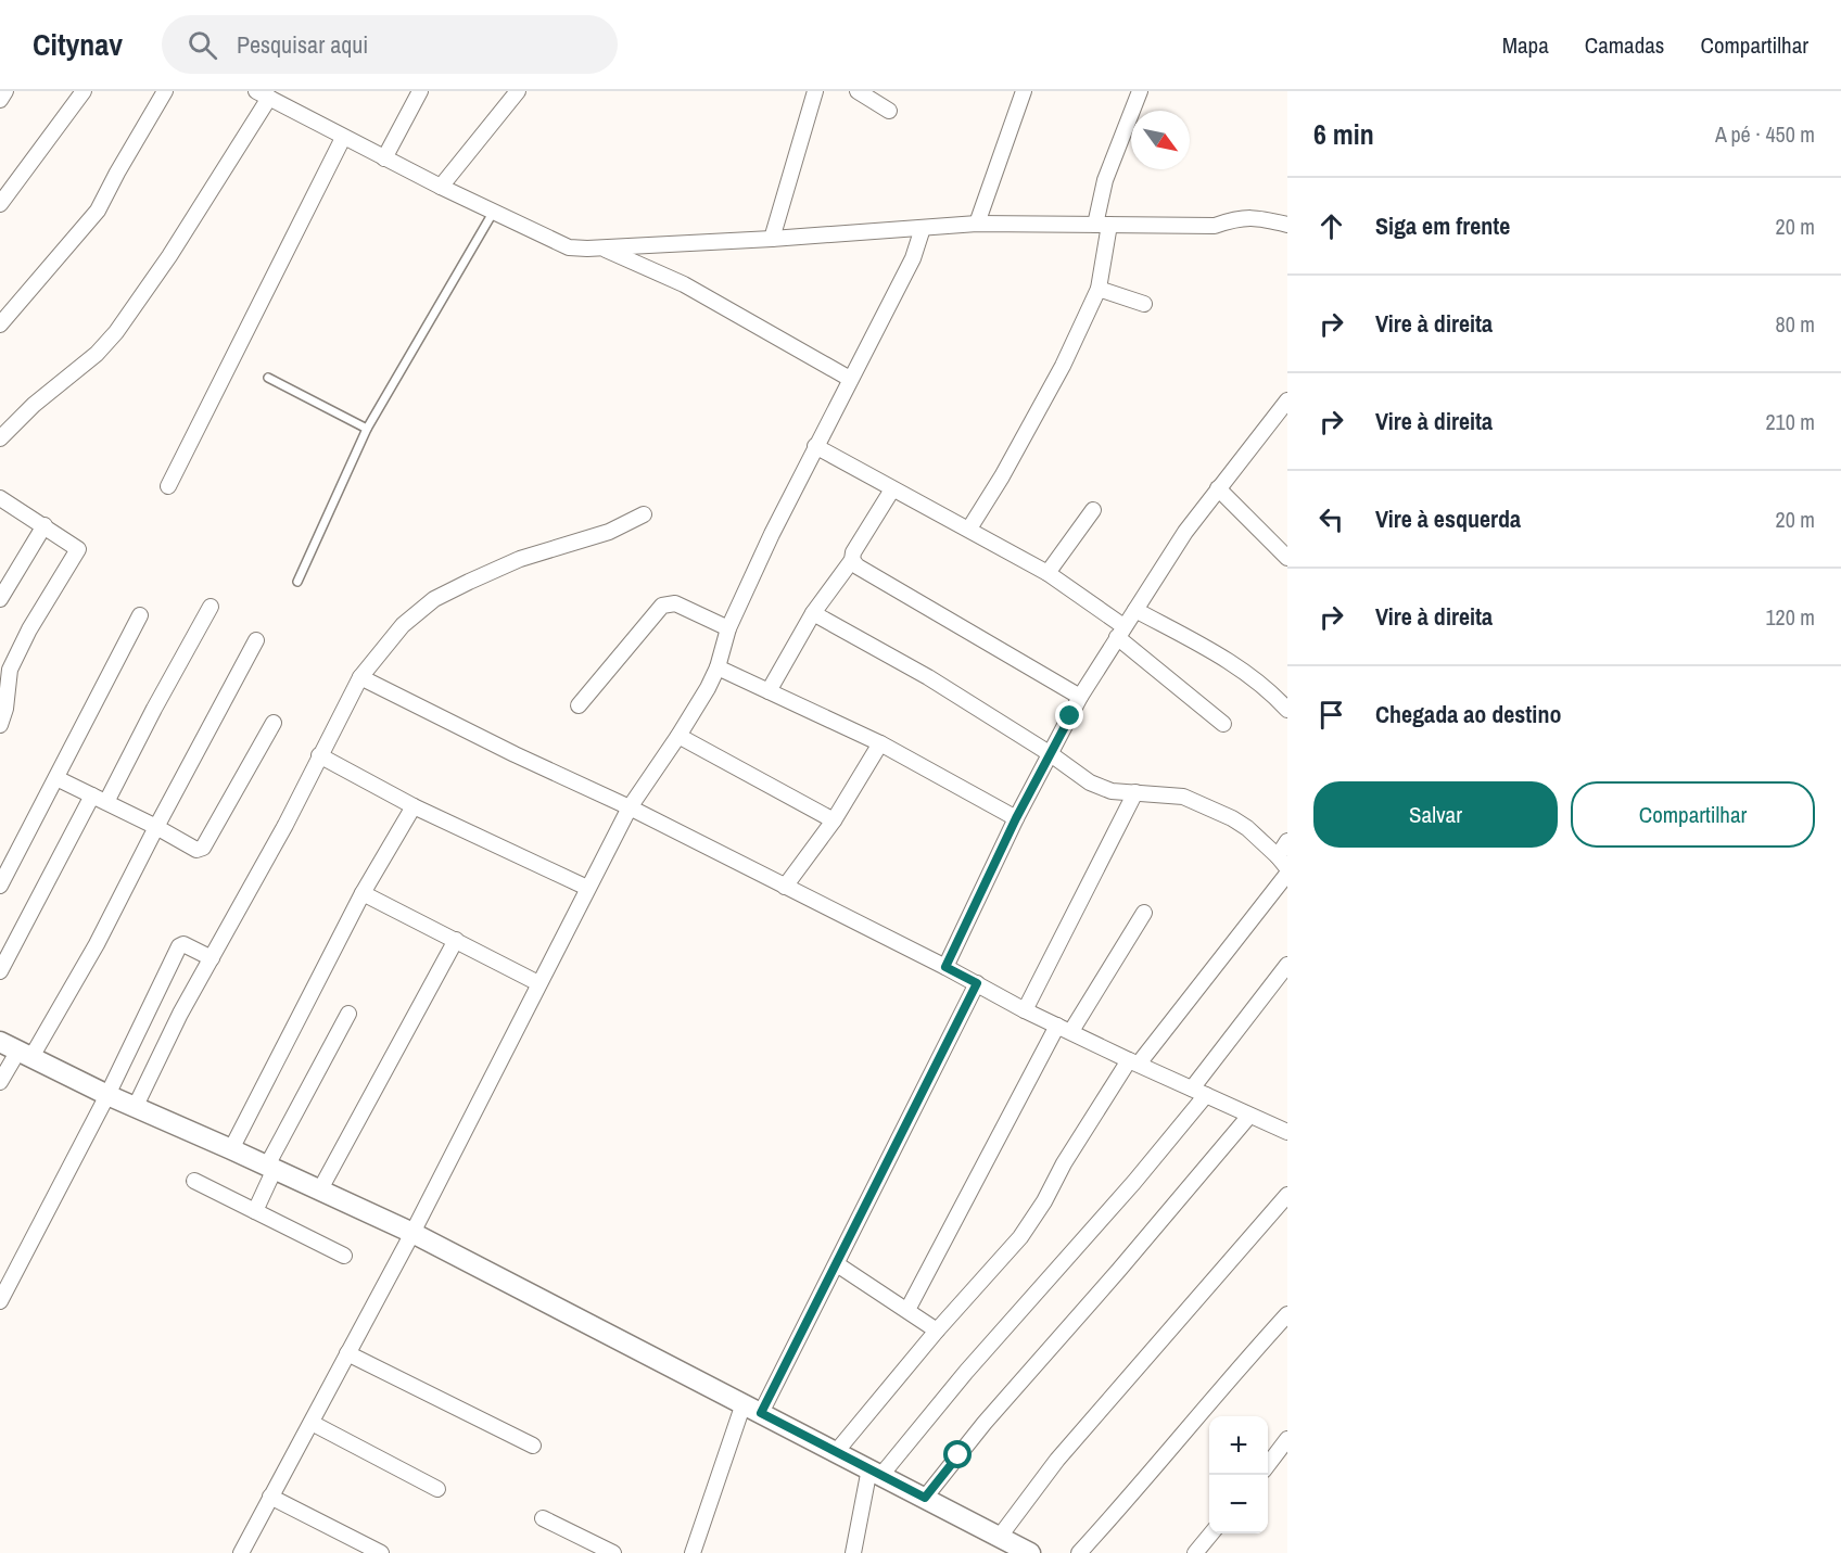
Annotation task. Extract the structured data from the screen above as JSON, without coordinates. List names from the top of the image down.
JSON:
{
  "north": "bottom right",
  "page": {
    "header": "Citynav",
    "search": "Pesquisar aqui",
    "nav": ["Mapa", "Camadas", "Compartilhar"],
    "heading": ["6 min", "A pé · 450 m"],
    "list": [
      ["Siga em frente", "20 m"],
      ["Vire à direita", "80 m"],
      ["Vire à direita", "210 m"],
      ["Vire à esquerda", "20 m"],
      ["Vire à direita", "120 m"],
      "Chegada ao destino"
    ],
    "buttons": ["Salvar", "Compartilhar"],
    "map_buttons": ["+", "−"]
  }
}
